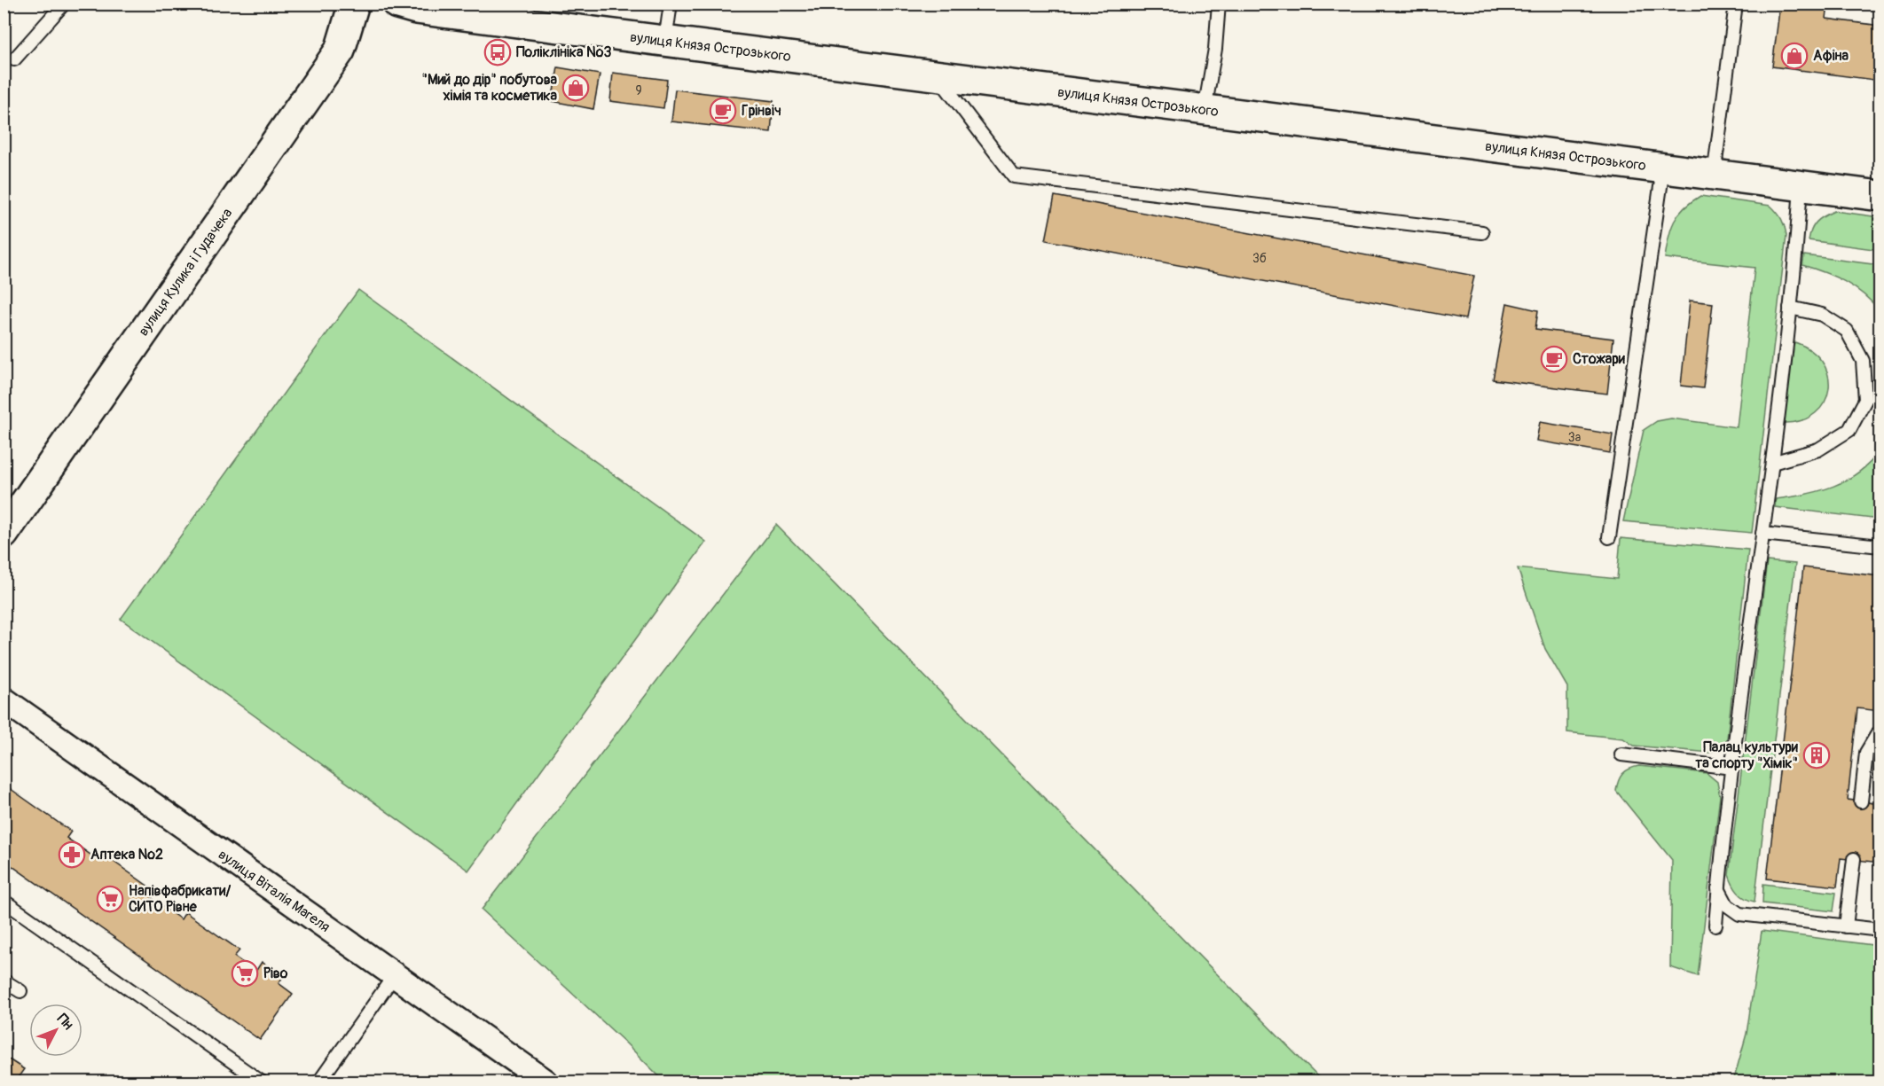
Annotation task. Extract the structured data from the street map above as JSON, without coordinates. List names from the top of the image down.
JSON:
{
  "streets": {
    "street": ["вулиця Князя Острозького", "вулиця Кулика і Гудачека", "вулиця Віталія Магеля"]
  },
  "places": {
    "bus stop": ["Поліклініка №3"],
    "shop": ["Афіна", "\"Мий до дір\" побутова хімія та косметика"],
    "cafe": ["Грінвіч", "Стожари"],
    "building": ["Палац культури та спорту \"Хімік\""],
    "pharmacy": ["Аптека №2"],
    "supermarket": ["Напівфабрикати/ СИТО Рівне", "Ріво"]
  },
  "house_numbers": ["9", "3б", "3а"],
  "north": "top right"
}
